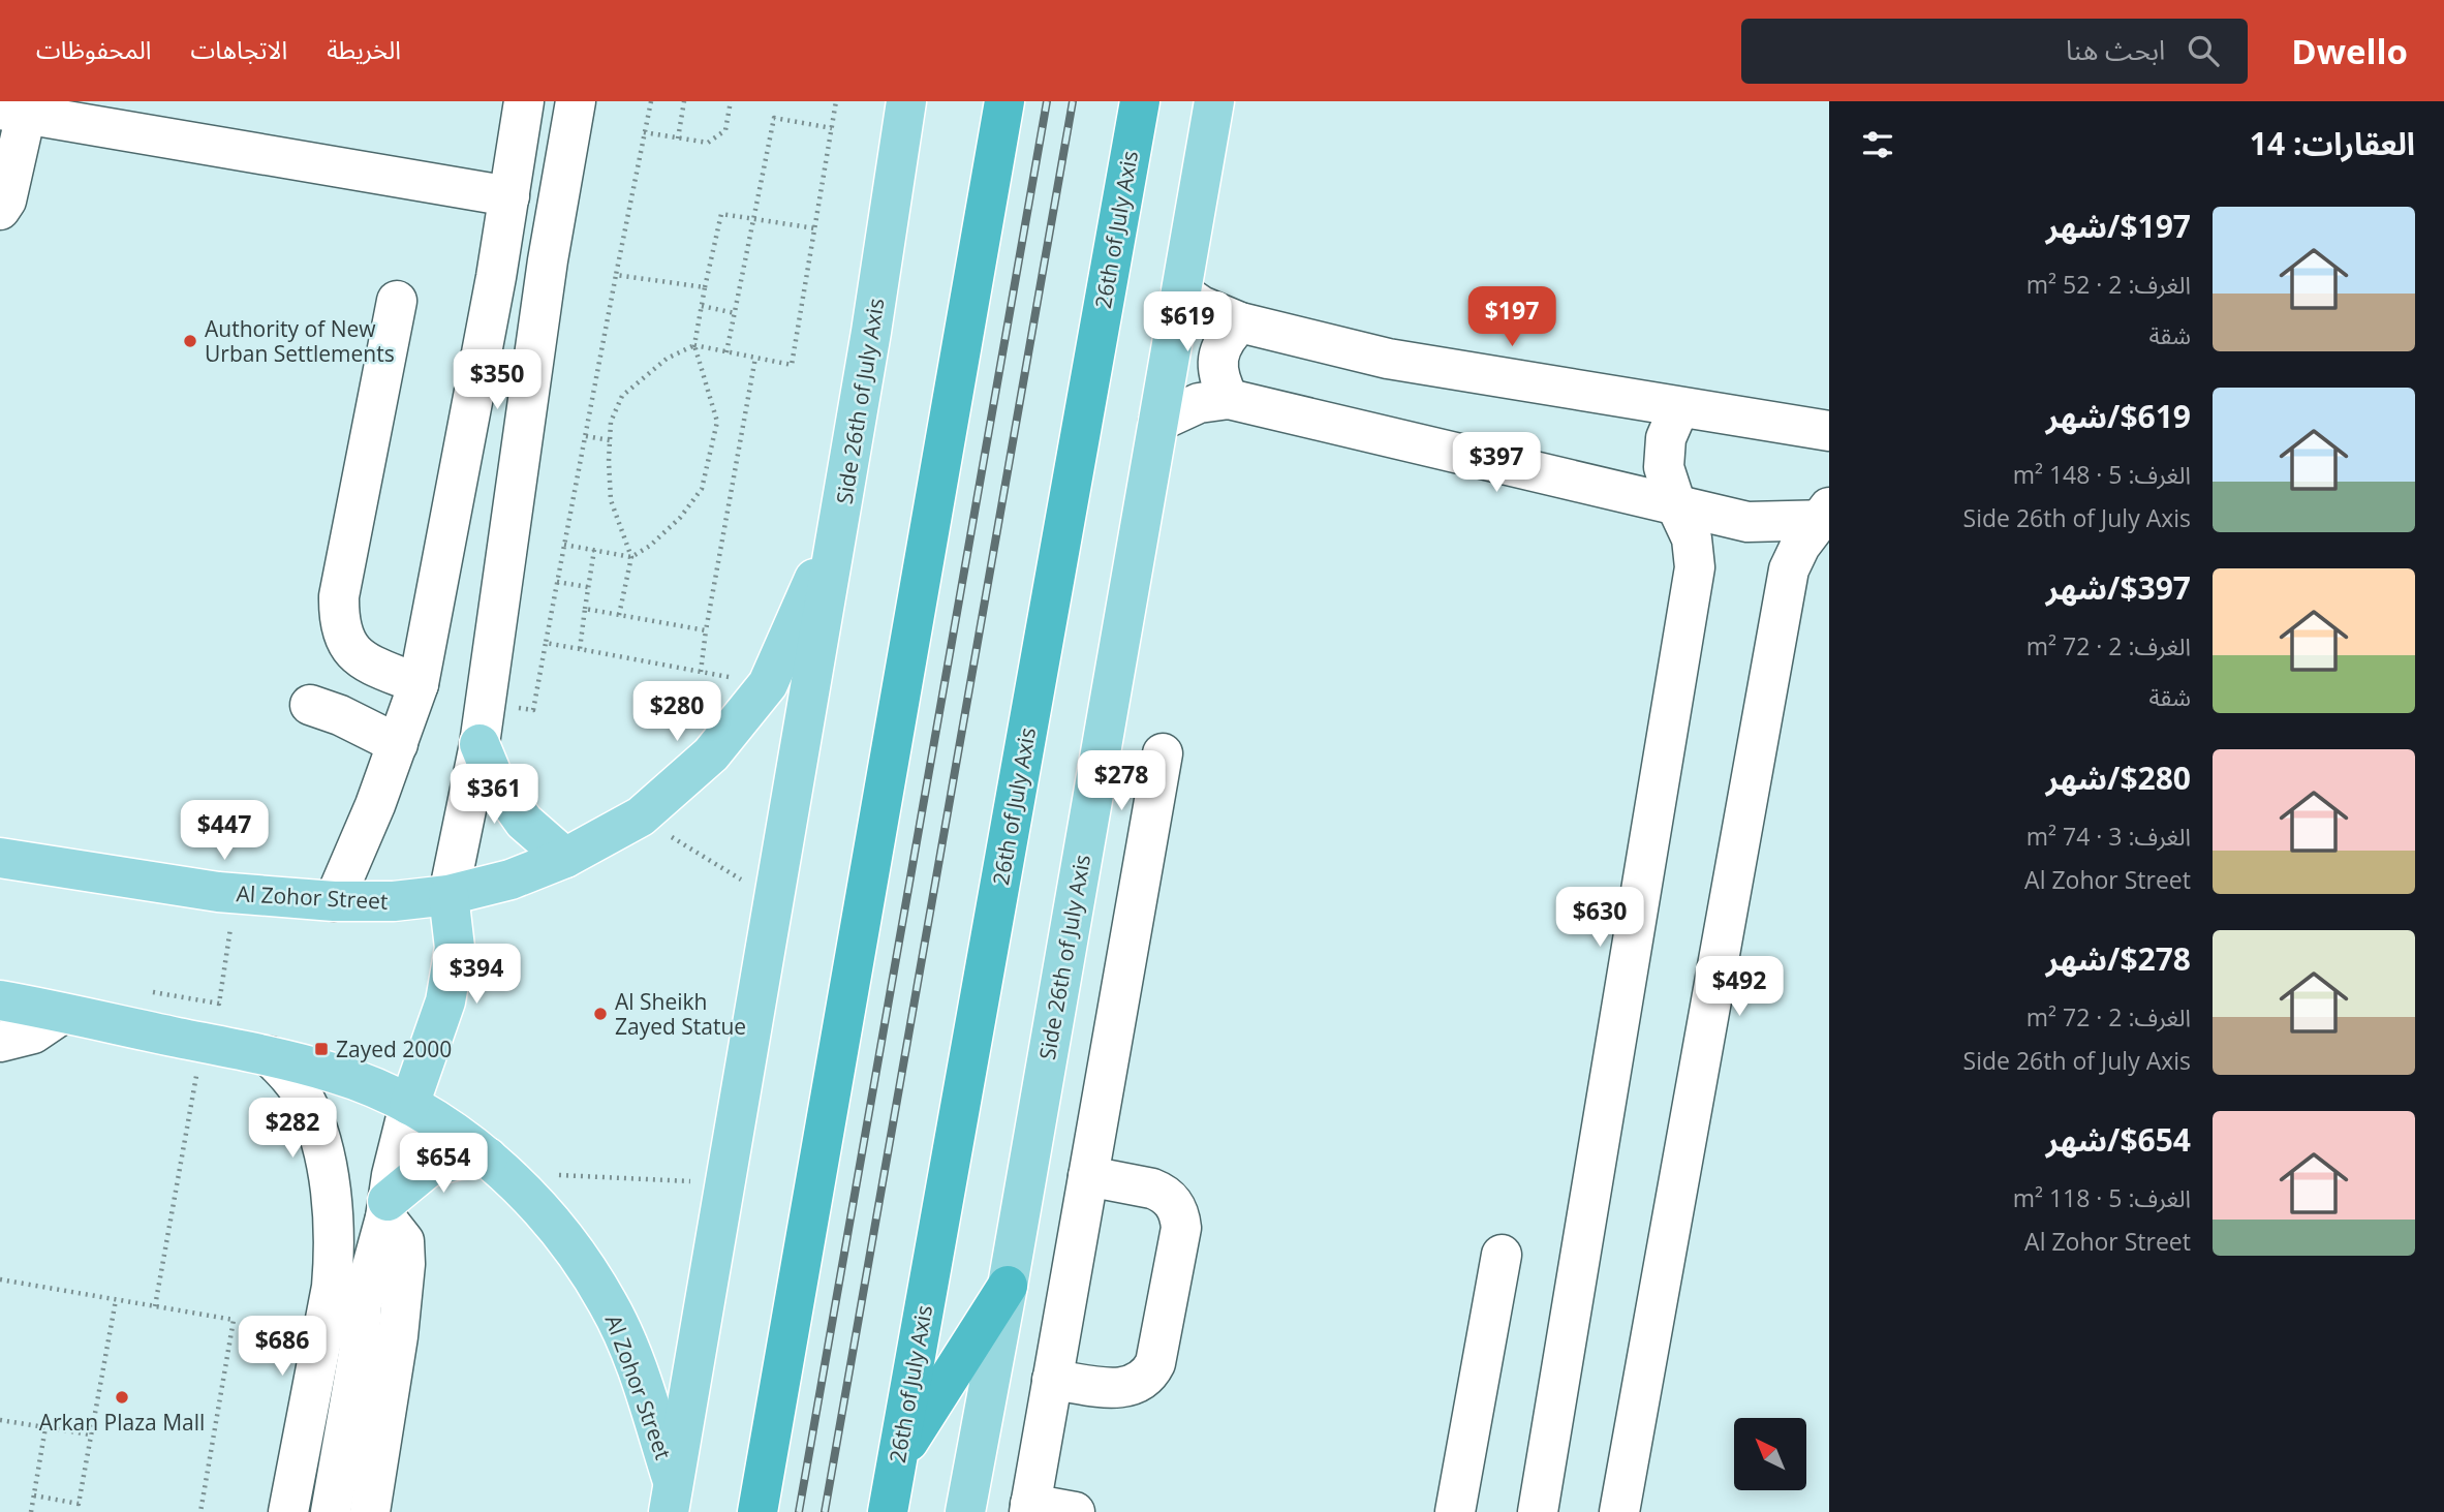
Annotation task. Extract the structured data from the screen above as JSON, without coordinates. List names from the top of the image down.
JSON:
{
  "streets": {
    "highway": ["26th of July Axis"],
    "main road": ["Side 26th of July Axis", "Al Zohor Street"]
  },
  "crossings": [
    ["Side 26th of July Axis", "Al Zohor Street"]
  ],
  "places": {
    "other": ["Authority of New Urban Settlements", "Al Sheikh Zayed Statue", "Arkan Plaza Mall"],
    "transit": ["Zayed 2000"]
  },
  "north": "top left",
  "page": {
    "header": "Dwello",
    "search": "ابحث هنا",
    "nav": ["الخريطة", "الاتجاهات", "المحفوظات"],
    "heading": "العقارات: 14",
    "list": [
      {
        "name": "$197/شهر",
        "note": "الغرف: 2 · 52 m² · شقة"
      },
      {
        "name": "$619/شهر",
        "note": "الغرف: 5 · 148 m² · Side 26th of July Axis"
      },
      {
        "name": "$397/شهر",
        "note": "الغرف: 2 · 72 m² · شقة"
      },
      {
        "name": "$280/شهر",
        "note": "الغرف: 3 · 74 m² · Al Zohor Street"
      },
      {
        "name": "$278/شهر",
        "note": "الغرف: 2 · 72 m² · Side 26th of July Axis"
      },
      {
        "name": "$654/شهر",
        "note": "الغرف: 5 · 118 m² · Al Zohor Street"
      }
    ],
    "price": [
      "$197",
      "$619",
      "$350",
      "$397",
      "$280",
      "$278",
      "$361",
      "$447",
      "$630",
      "$394",
      "$492",
      "$282",
      "$654",
      "$686"
    ]
  }
}
